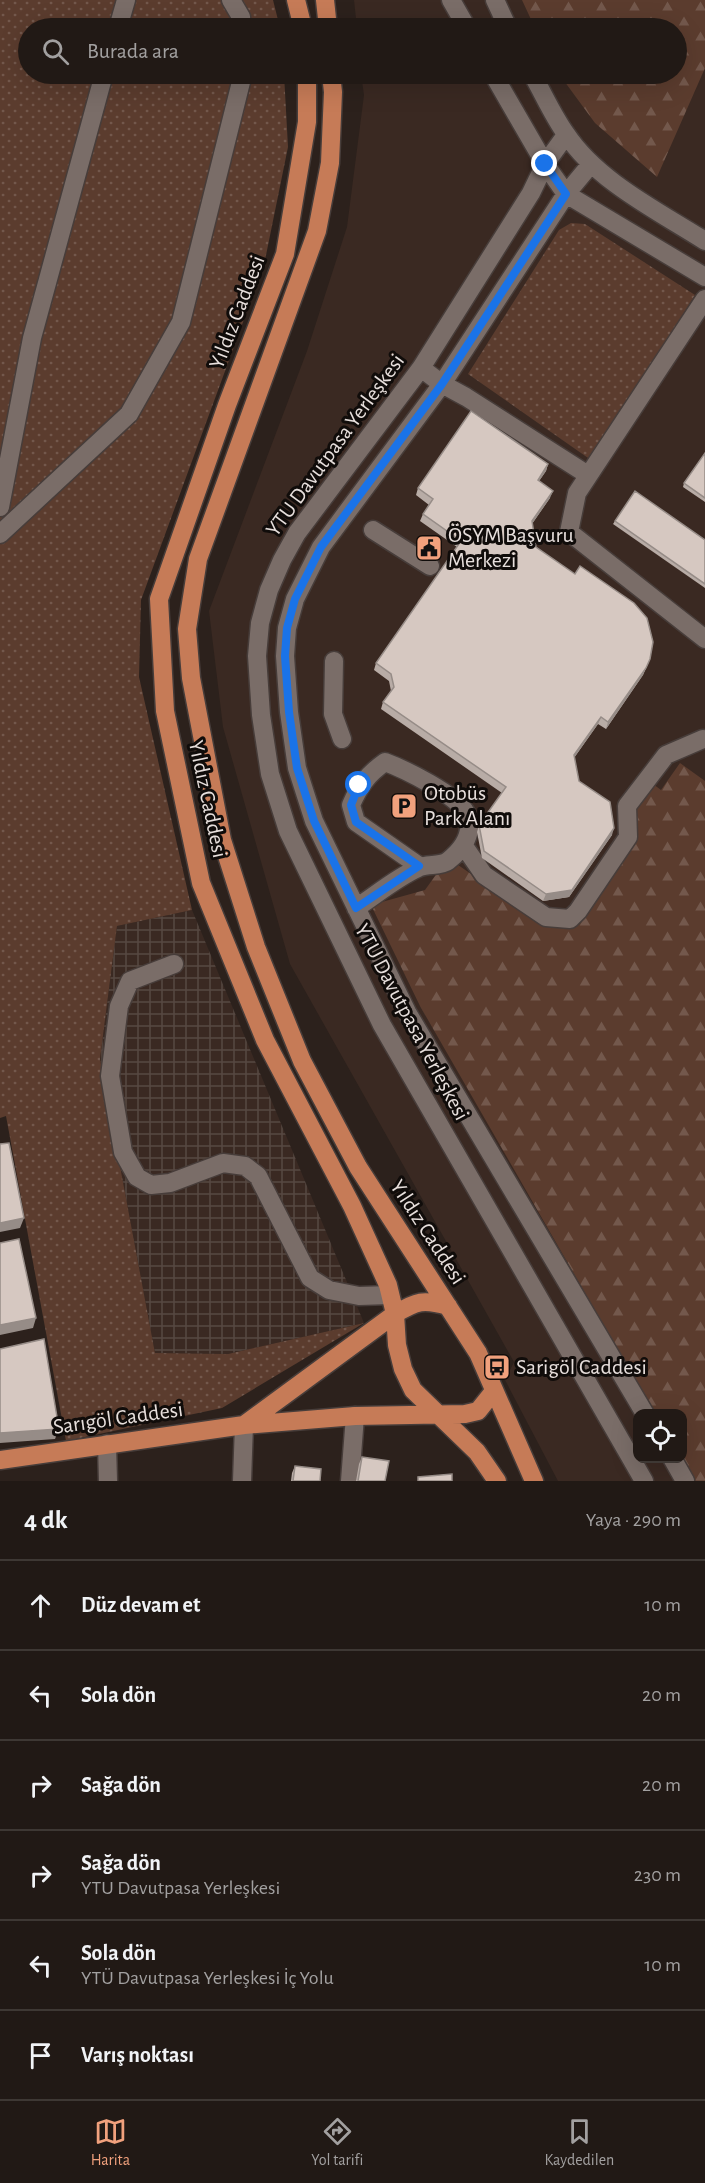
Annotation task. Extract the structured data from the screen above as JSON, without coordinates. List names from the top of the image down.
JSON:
{
  "streets": {
    "main road": ["Yıldız Caddesi", "Sarıgöl Caddesi"],
    "street": ["YTU Davutpasa Yerleşkesi"]
  },
  "crossings": [
    ["Yıldız Caddesi", "Sarıgöl Caddesi"]
  ],
  "places": {
    "public building": ["ÖSYM Başvuru Merkezi"],
    "parking": ["Otobüs Park Alanı"],
    "bus stop": ["Sarigöl Caddesi"]
  },
  "page": {
    "search": "Burada ara",
    "heading": ["4 dk", "Yaya · 290 m"],
    "list": [
      ["Düz devam et", "10 m"],
      ["Sola dön", "20 m"],
      ["Sağa dön", "20 m"],
      ["Sağa dön", "YTU Davutpasa Yerleşkesi", "230 m"],
      ["Sola dön", "YTÜ Davutpasa Yerleşkesi İç Yolu", "10 m"],
      "Varış noktası"
    ],
    "nav": ["Harita", "Yol tarifi", "Kaydedilen"]
  }
}
